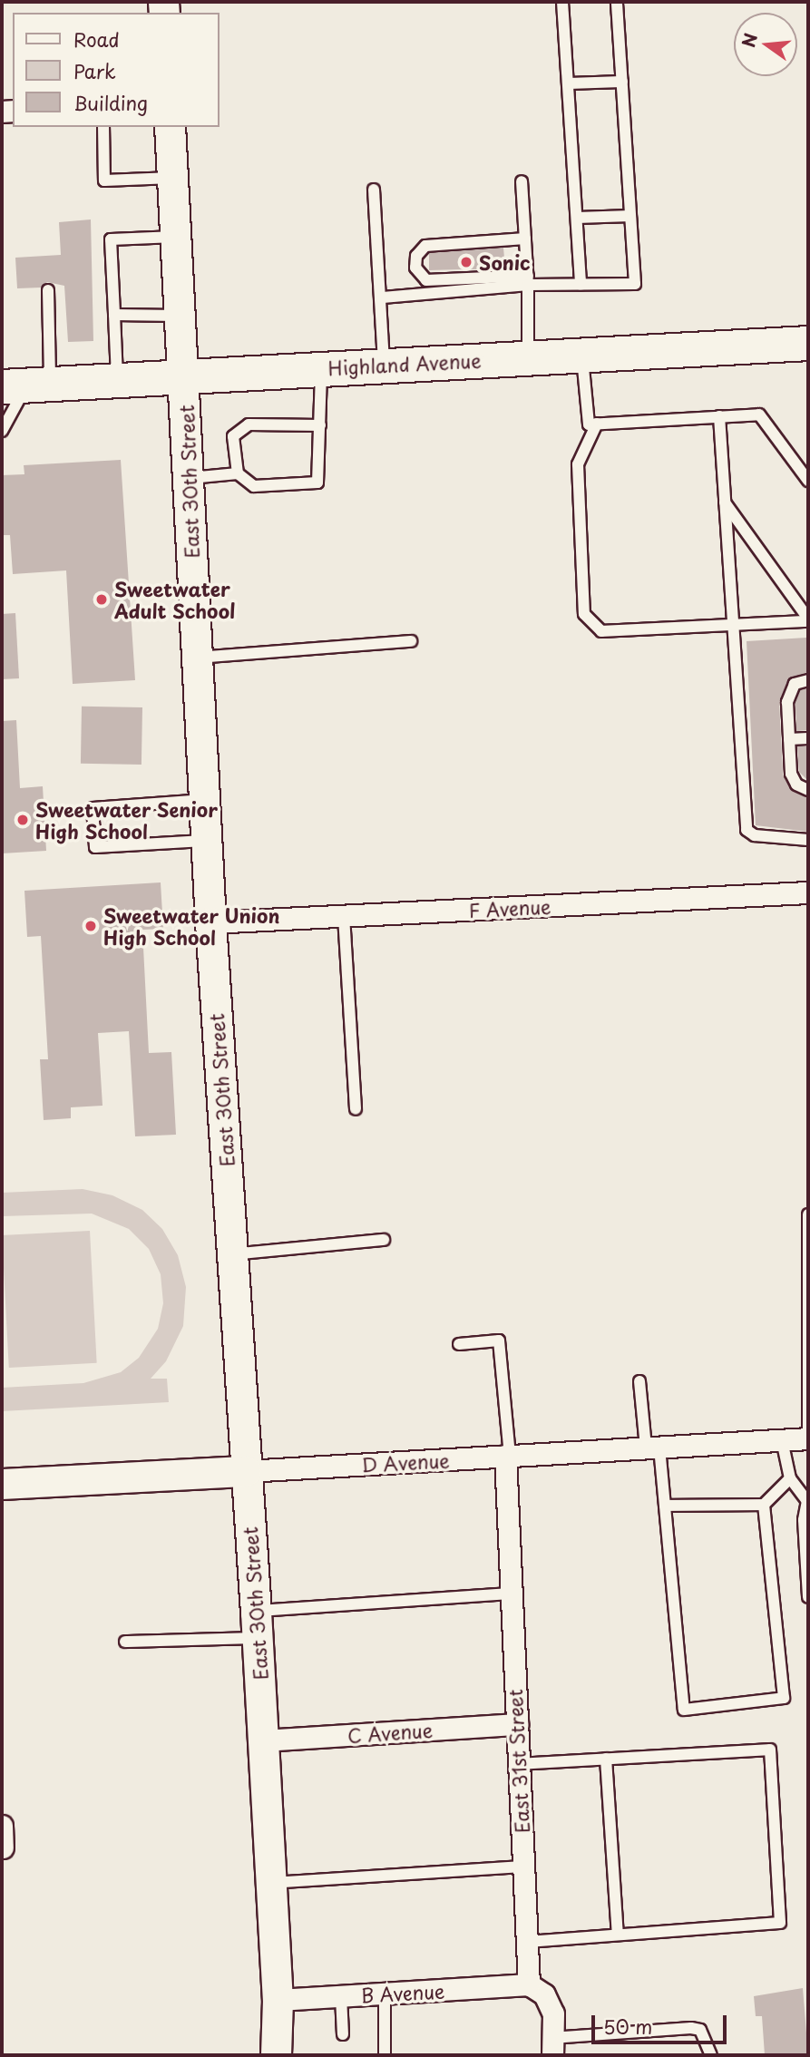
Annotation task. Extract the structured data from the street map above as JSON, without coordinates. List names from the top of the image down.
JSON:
{
  "streets": {
    "main road": ["Highland Avenue", "East 30th Street", "D Avenue"],
    "street": [
      "F Avenue",
      "C Avenue",
      "East 31st Street",
      "B Avenue"
    ]
  },
  "crossings": [
    ["Highland Avenue", "East 30th Street"],
    ["East 30th Street", "F Avenue"],
    ["East 30th Street", "D Avenue"],
    ["East 30th Street", "C Avenue"],
    ["East 30th Street", "B Avenue"],
    ["D Avenue", "East 31st Street"],
    ["C Avenue", "East 31st Street"],
    ["East 31st Street", "B Avenue"]
  ],
  "places": [
    "Sonic",
    "Sweetwater Adult School",
    "Sweetwater Senior High School",
    "Sweetwater Union High School"
  ],
  "legend": ["Road", "Park", "Building"],
  "scale_bar": "50 m",
  "north": "left"
}
